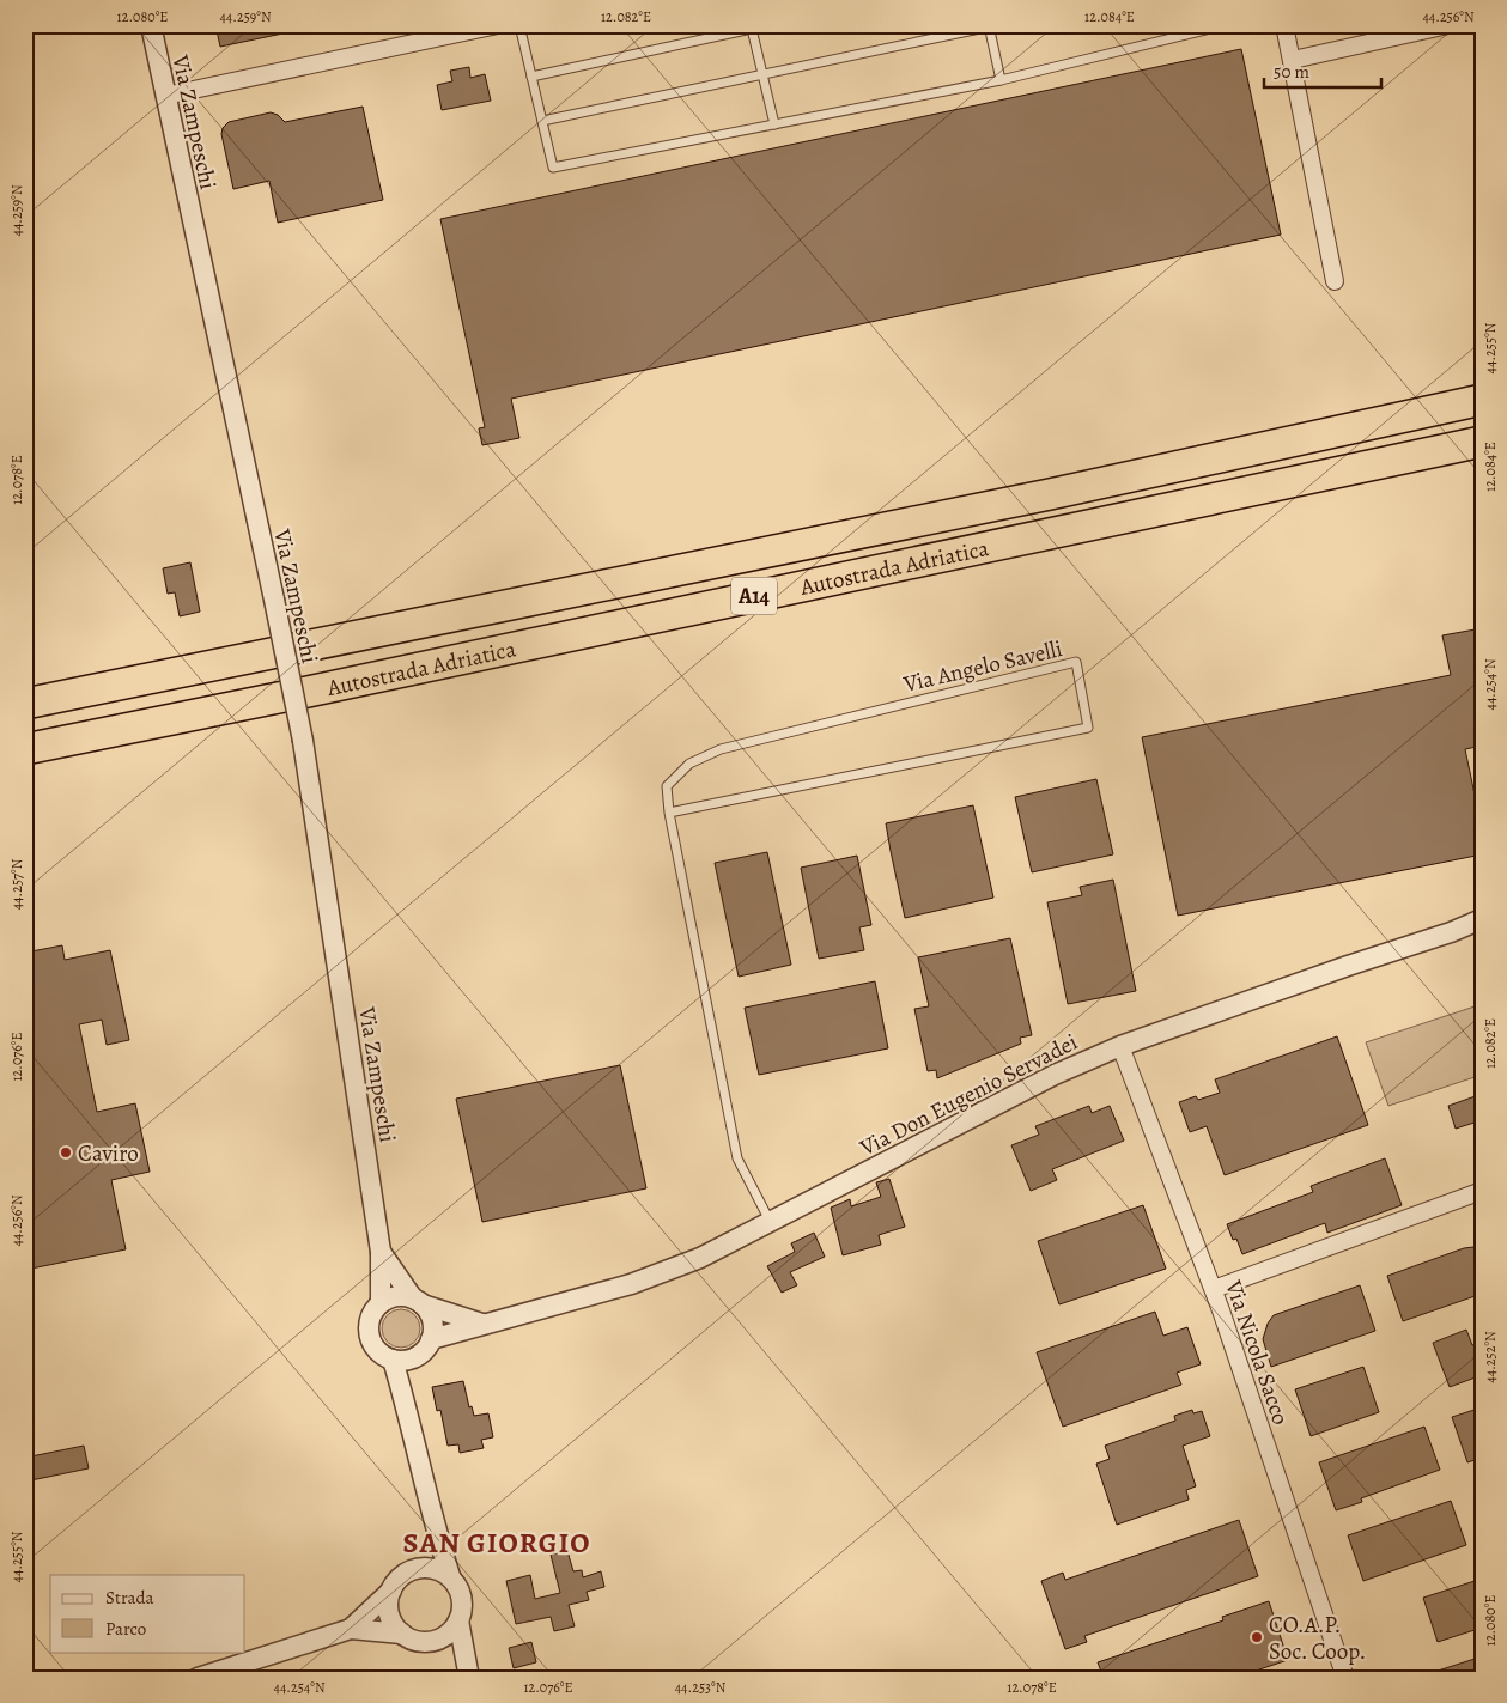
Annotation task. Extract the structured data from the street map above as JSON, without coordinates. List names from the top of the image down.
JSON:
{
  "streets": {
    "highway": ["Autostrada Adriatica", "A14"],
    "street": ["Via Zampeschi", "Via Don Eugenio Servadei", "Via Nicola Sacco"],
    "lane": ["Via Angelo Savelli"]
  },
  "crossings": [
    ["Via Zampeschi", "Via Don Eugenio Servadei"],
    ["Via Angelo Savelli", "Via Don Eugenio Servadei"],
    ["Via Don Eugenio Servadei", "Via Nicola Sacco"]
  ],
  "districts": ["SAN GIORGIO"],
  "places": ["Caviro", "CO.A.P. Soc. Coop."],
  "legend": ["Strada", "Parco"],
  "scale_bar": "50 m",
  "coordinates": [
    "12.080°E",
    "44.259°N",
    "12.082°E",
    "12.084°E",
    "44.256°N",
    "44.255°N",
    "12.078°E",
    "44.254°N",
    "44.257°N",
    "12.076°E",
    "44.252°N",
    "44.253°N"
  ]
}
